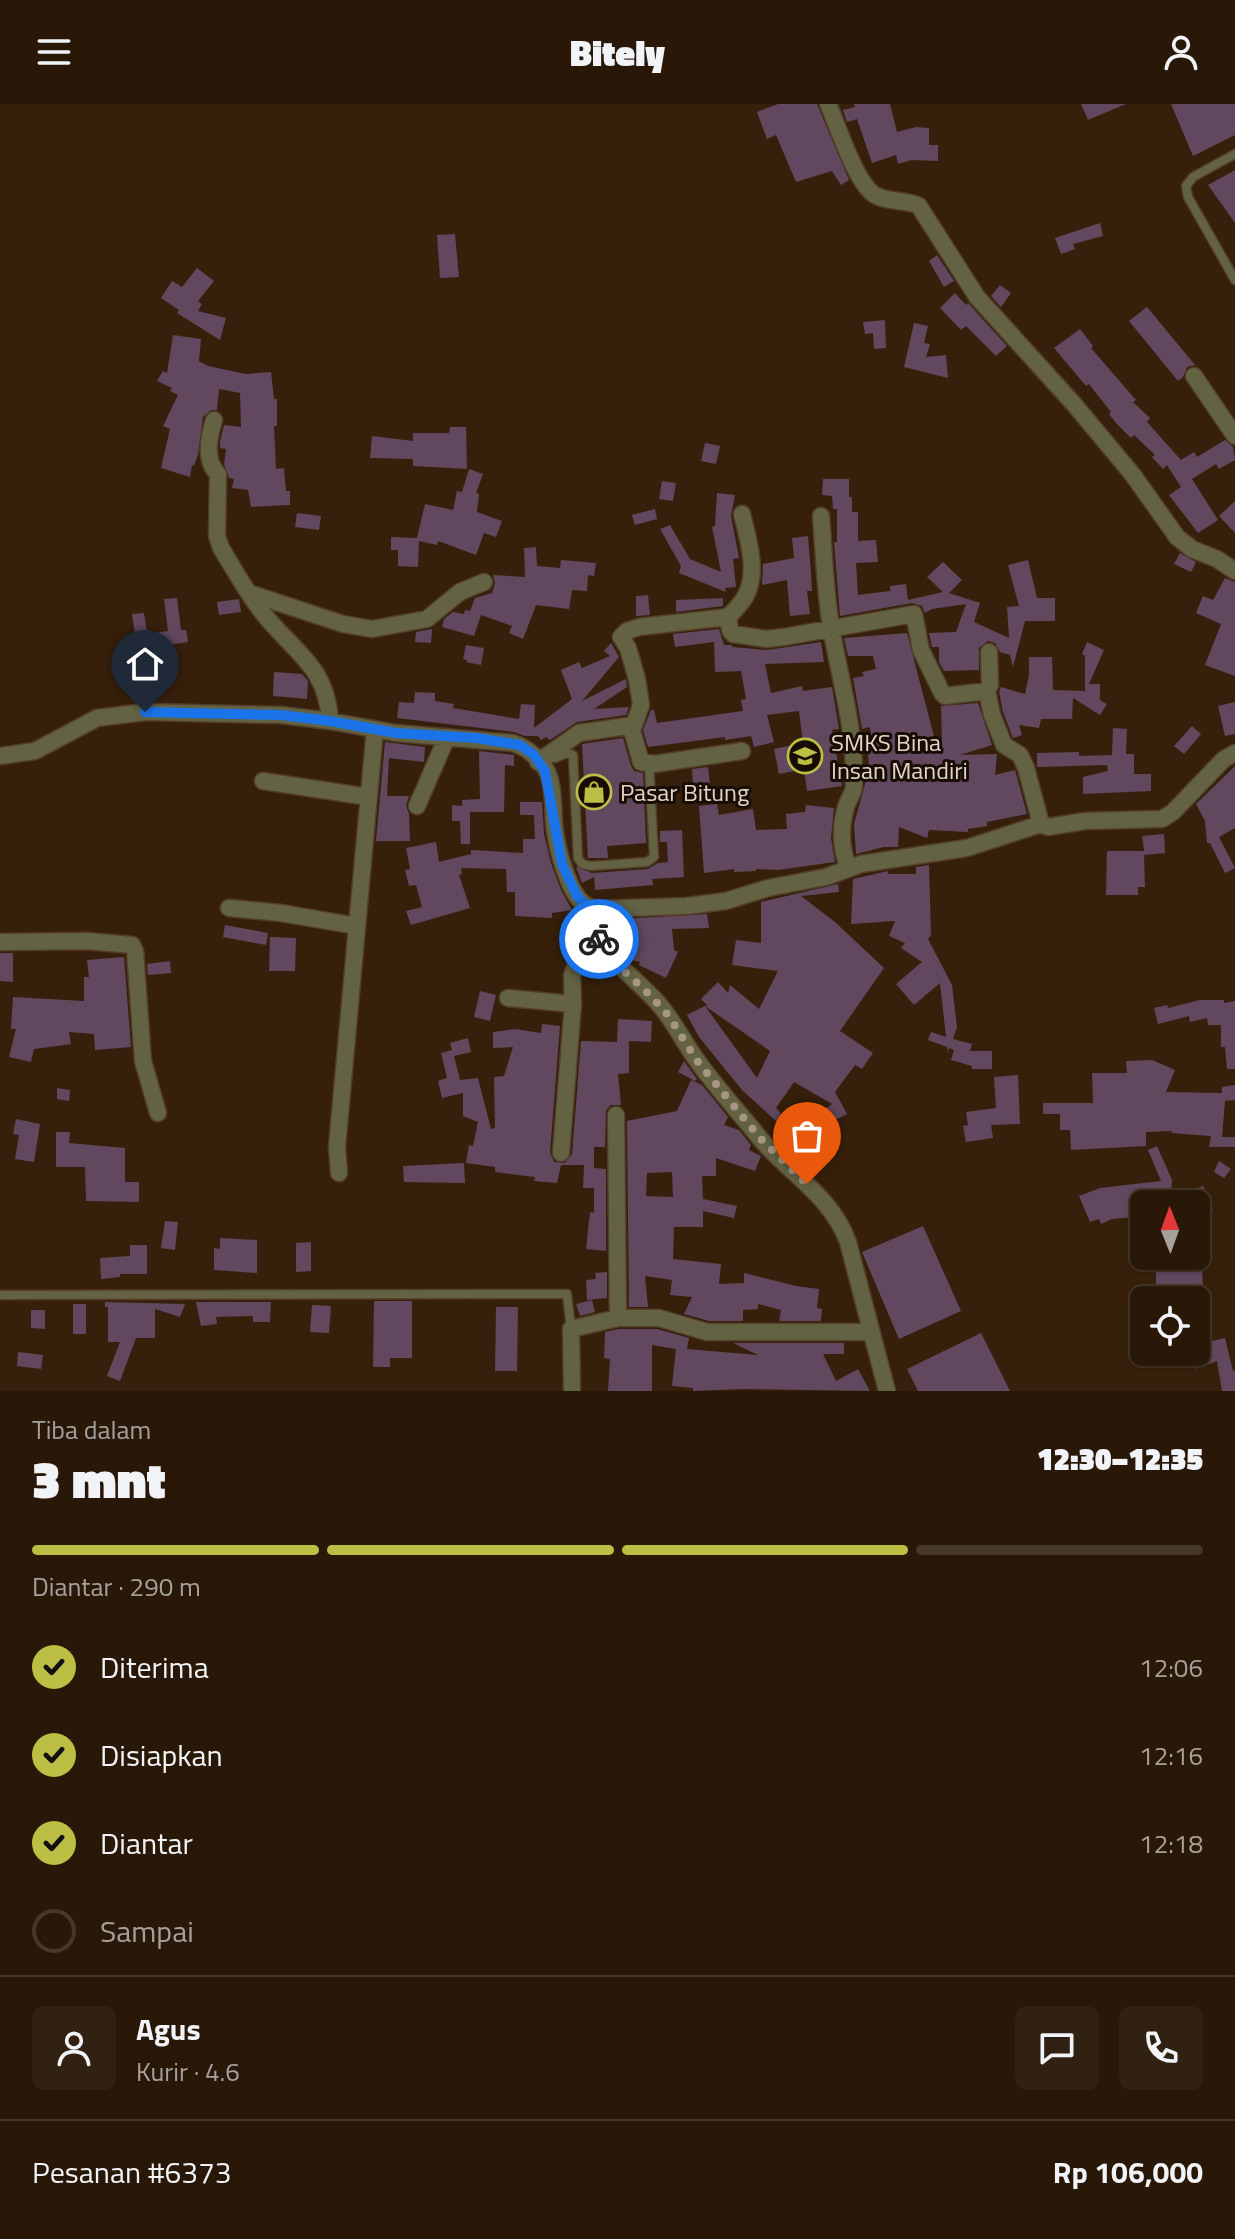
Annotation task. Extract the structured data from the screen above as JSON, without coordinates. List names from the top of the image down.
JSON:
{
  "places": {
    "school or university": ["SMKS Bina Insan Mandiri"],
    "shop": ["Pasar Bitung"]
  },
  "north": "top",
  "page": {
    "header": "Bitely",
    "heading": ["3 mnt", "Tiba dalam", "12:30–12:35"],
    "panel": [
      "Agus",
      "Kurir · 4.6",
      "Pesanan #6373",
      "Rp 106,000"
    ],
    "bar": "Diantar · 290 m",
    "list": [
      ["Diterima", "12:06"],
      ["Disiapkan", "12:16"],
      ["Diantar", "12:18"],
      "Sampai"
    ]
  }
}
